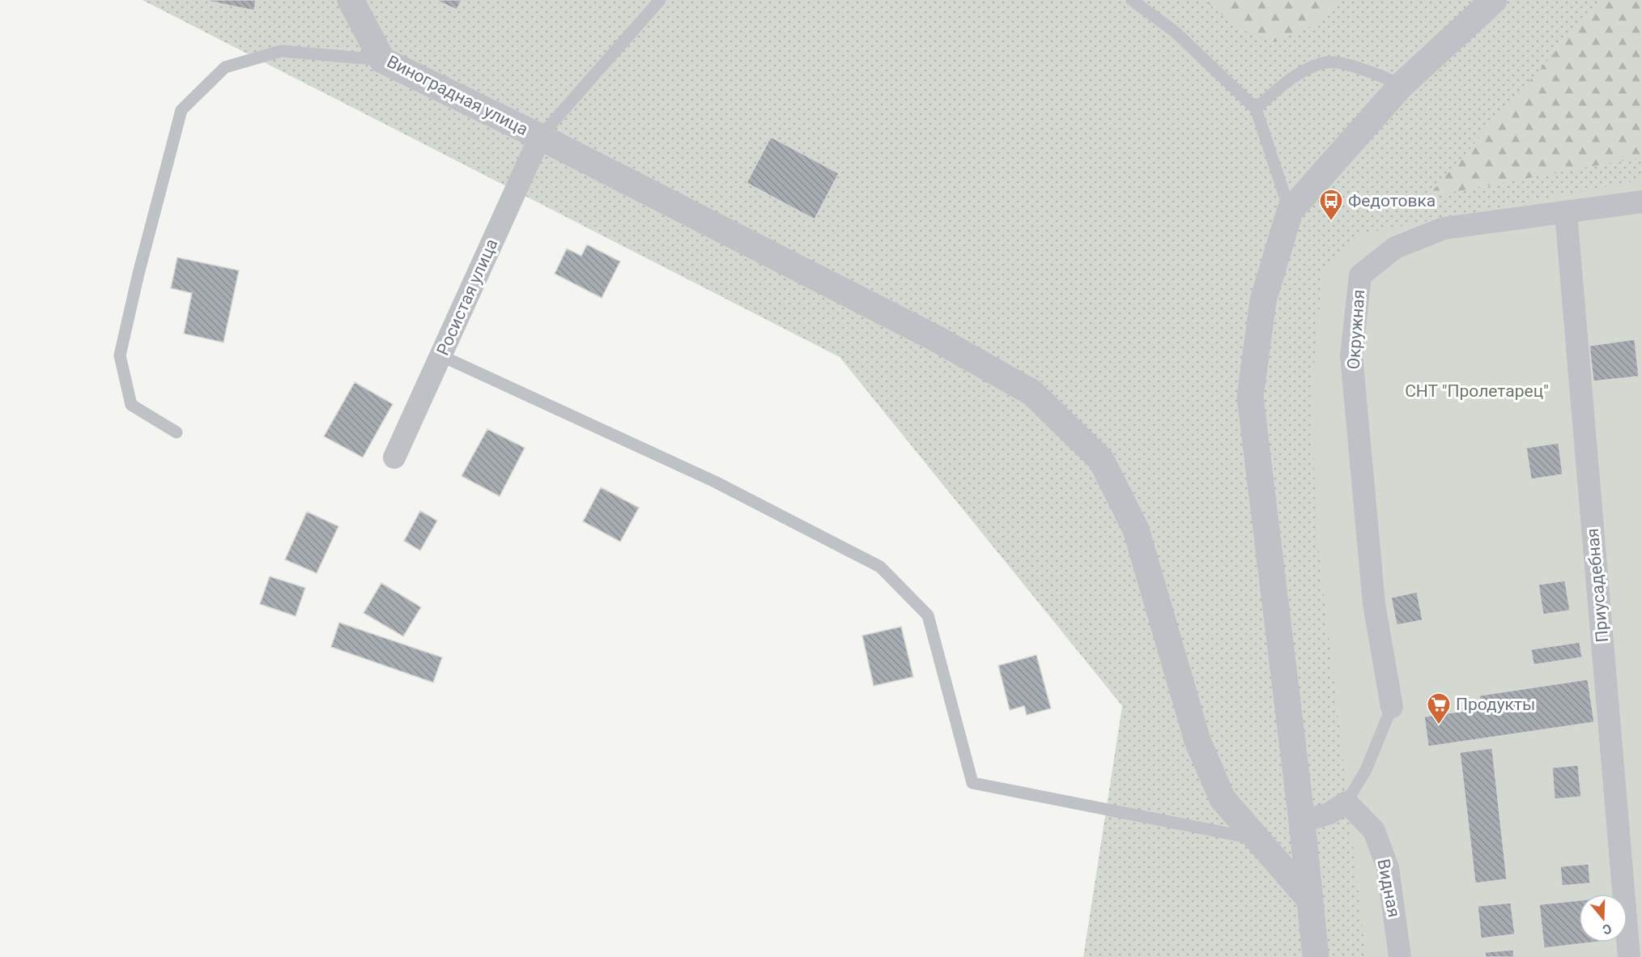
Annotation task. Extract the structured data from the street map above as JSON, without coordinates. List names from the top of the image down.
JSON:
{
  "streets": {
    "street": [
      "Виноградная улица",
      "Росистая улица",
      "Окружная",
      "Приусадебная",
      "Видная"
    ]
  },
  "crossings": [
    ["Виноградная улица", "Росистая улица"],
    ["Окружная", "Приусадебная"]
  ],
  "parks": ["СНТ \"Пролетарец\""],
  "places": {
    "bus stop": ["Федотовка"],
    "supermarket": ["Продукты"]
  },
  "north": "bottom"
}
